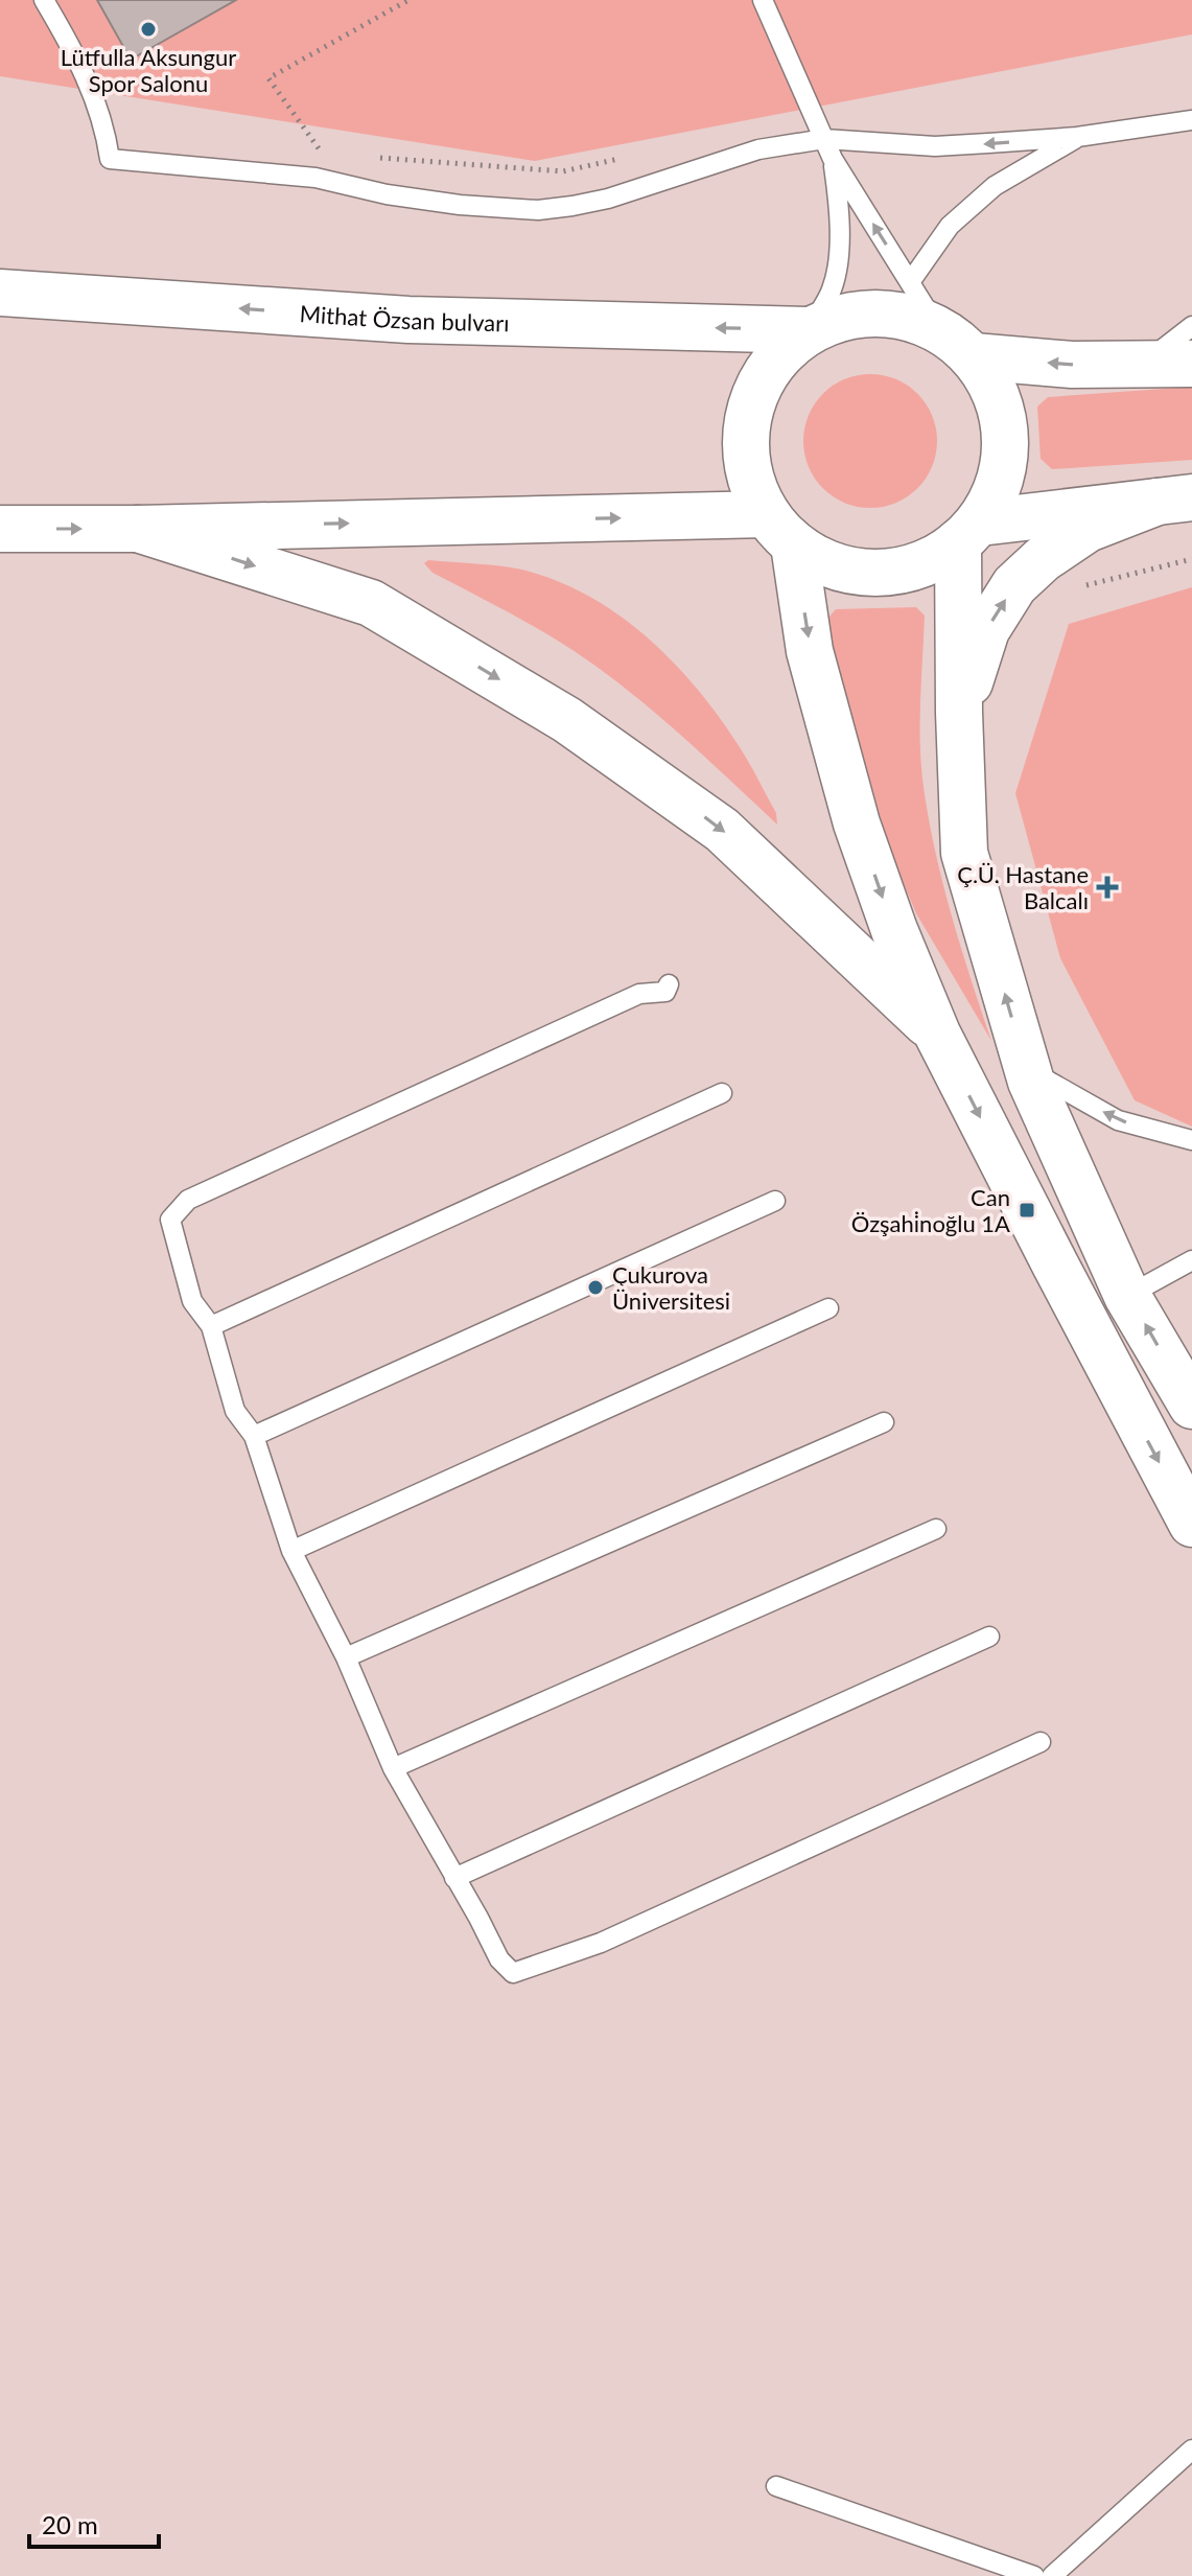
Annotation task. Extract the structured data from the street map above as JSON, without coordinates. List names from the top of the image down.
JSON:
{
  "streets": {
    "main road": ["Mithat Özsan bulvarı"]
  },
  "places": {
    "other": ["Lütfulla Aksungur Spor Salonu", "Çukurova Üniversitesi"],
    "health": ["Ç.Ü. Hastane Balcalı"],
    "transit": ["Can Özşahi̇noğlu 1A"]
  },
  "scale_bar": "20 m"
}
